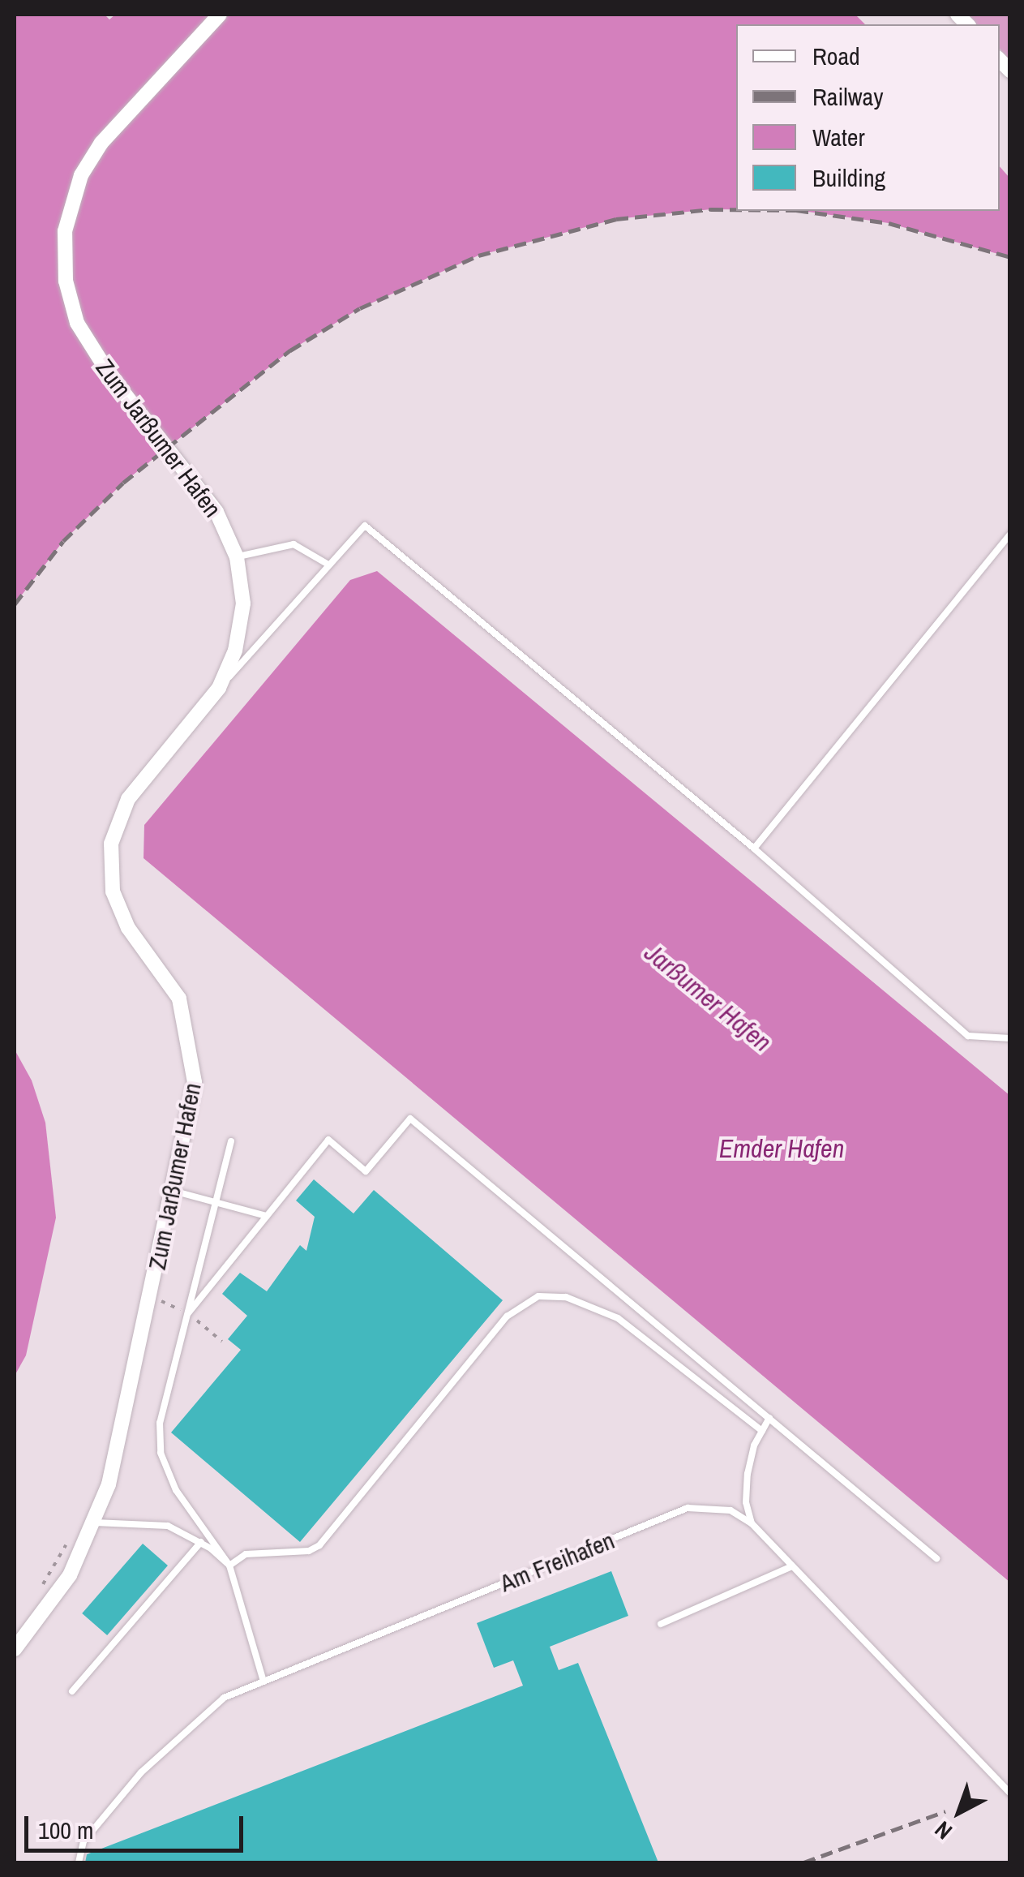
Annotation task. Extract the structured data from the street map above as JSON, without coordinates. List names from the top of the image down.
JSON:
{
  "streets": {
    "street": ["Zum Jarßumer Hafen"],
    "lane": ["Am Freihafen"]
  },
  "water": ["Jarßumer Hafen", "Emder Hafen"],
  "legend": [
    "Road",
    "Railway",
    "Water",
    "Building"
  ],
  "scale_bar": "100 m",
  "north": "bottom left"
}
